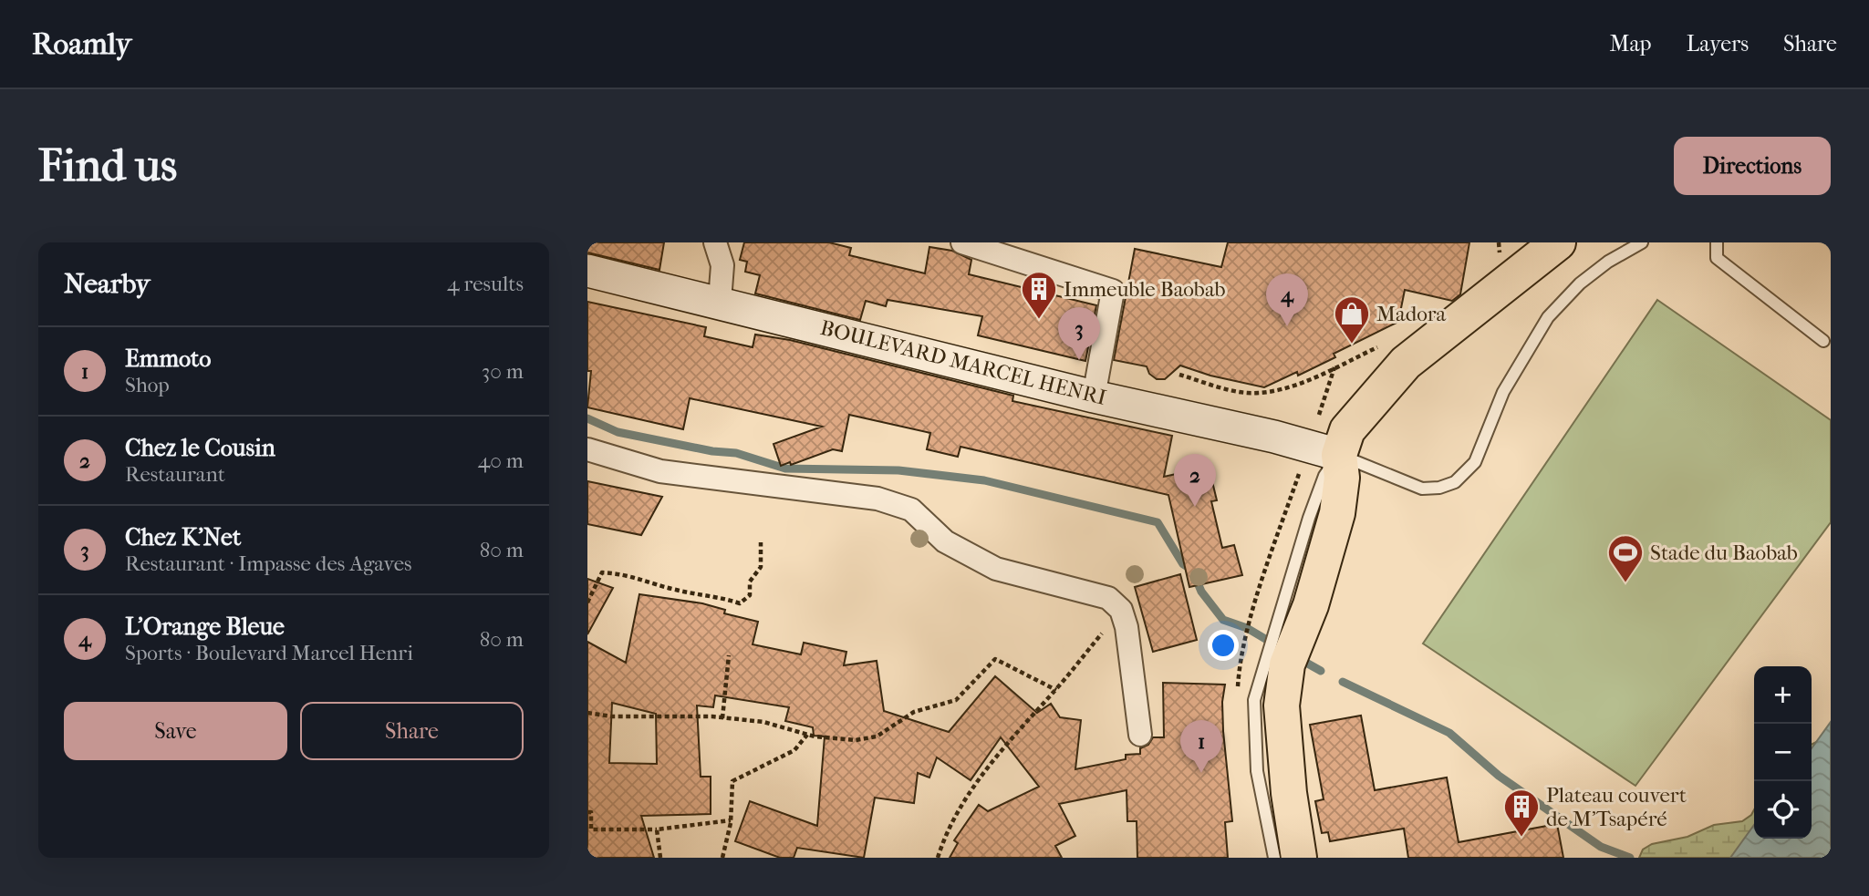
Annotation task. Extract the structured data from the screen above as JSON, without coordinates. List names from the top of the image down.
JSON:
{
  "streets": {
    "main road": ["BOULEVARD MARCEL HENRI"]
  },
  "places": {
    "building": ["Immeuble Baobab", "Plateau couvert de M'Tsapéré"],
    "shop": ["Madora"],
    "sports": ["Stade du Baobab"]
  },
  "page": {
    "header": "Roamly",
    "nav": ["Map", "Layers", "Share"],
    "buttons": [
      "Directions",
      ["Save", "Share"]
    ],
    "title": "Find us",
    "heading": ["Nearby", "4 results"],
    "pins": [
      "4",
      "3",
      "2",
      "1"
    ],
    "list": [
      {
        "mark": "1",
        "name": "Emmoto",
        "note": "Shop",
        "value": "30 m"
      },
      {
        "mark": "2",
        "name": "Chez le Cousin",
        "note": "Restaurant",
        "value": "40 m"
      },
      {
        "mark": "3",
        "name": "Chez K'Net",
        "note": "Restaurant · Impasse des Agaves",
        "value": "80 m"
      },
      {
        "mark": "4",
        "name": "L'Orange Bleue",
        "note": "Sports · Boulevard Marcel Henri",
        "value": "80 m"
      }
    ],
    "map_buttons": ["+", "−"]
  }
}
